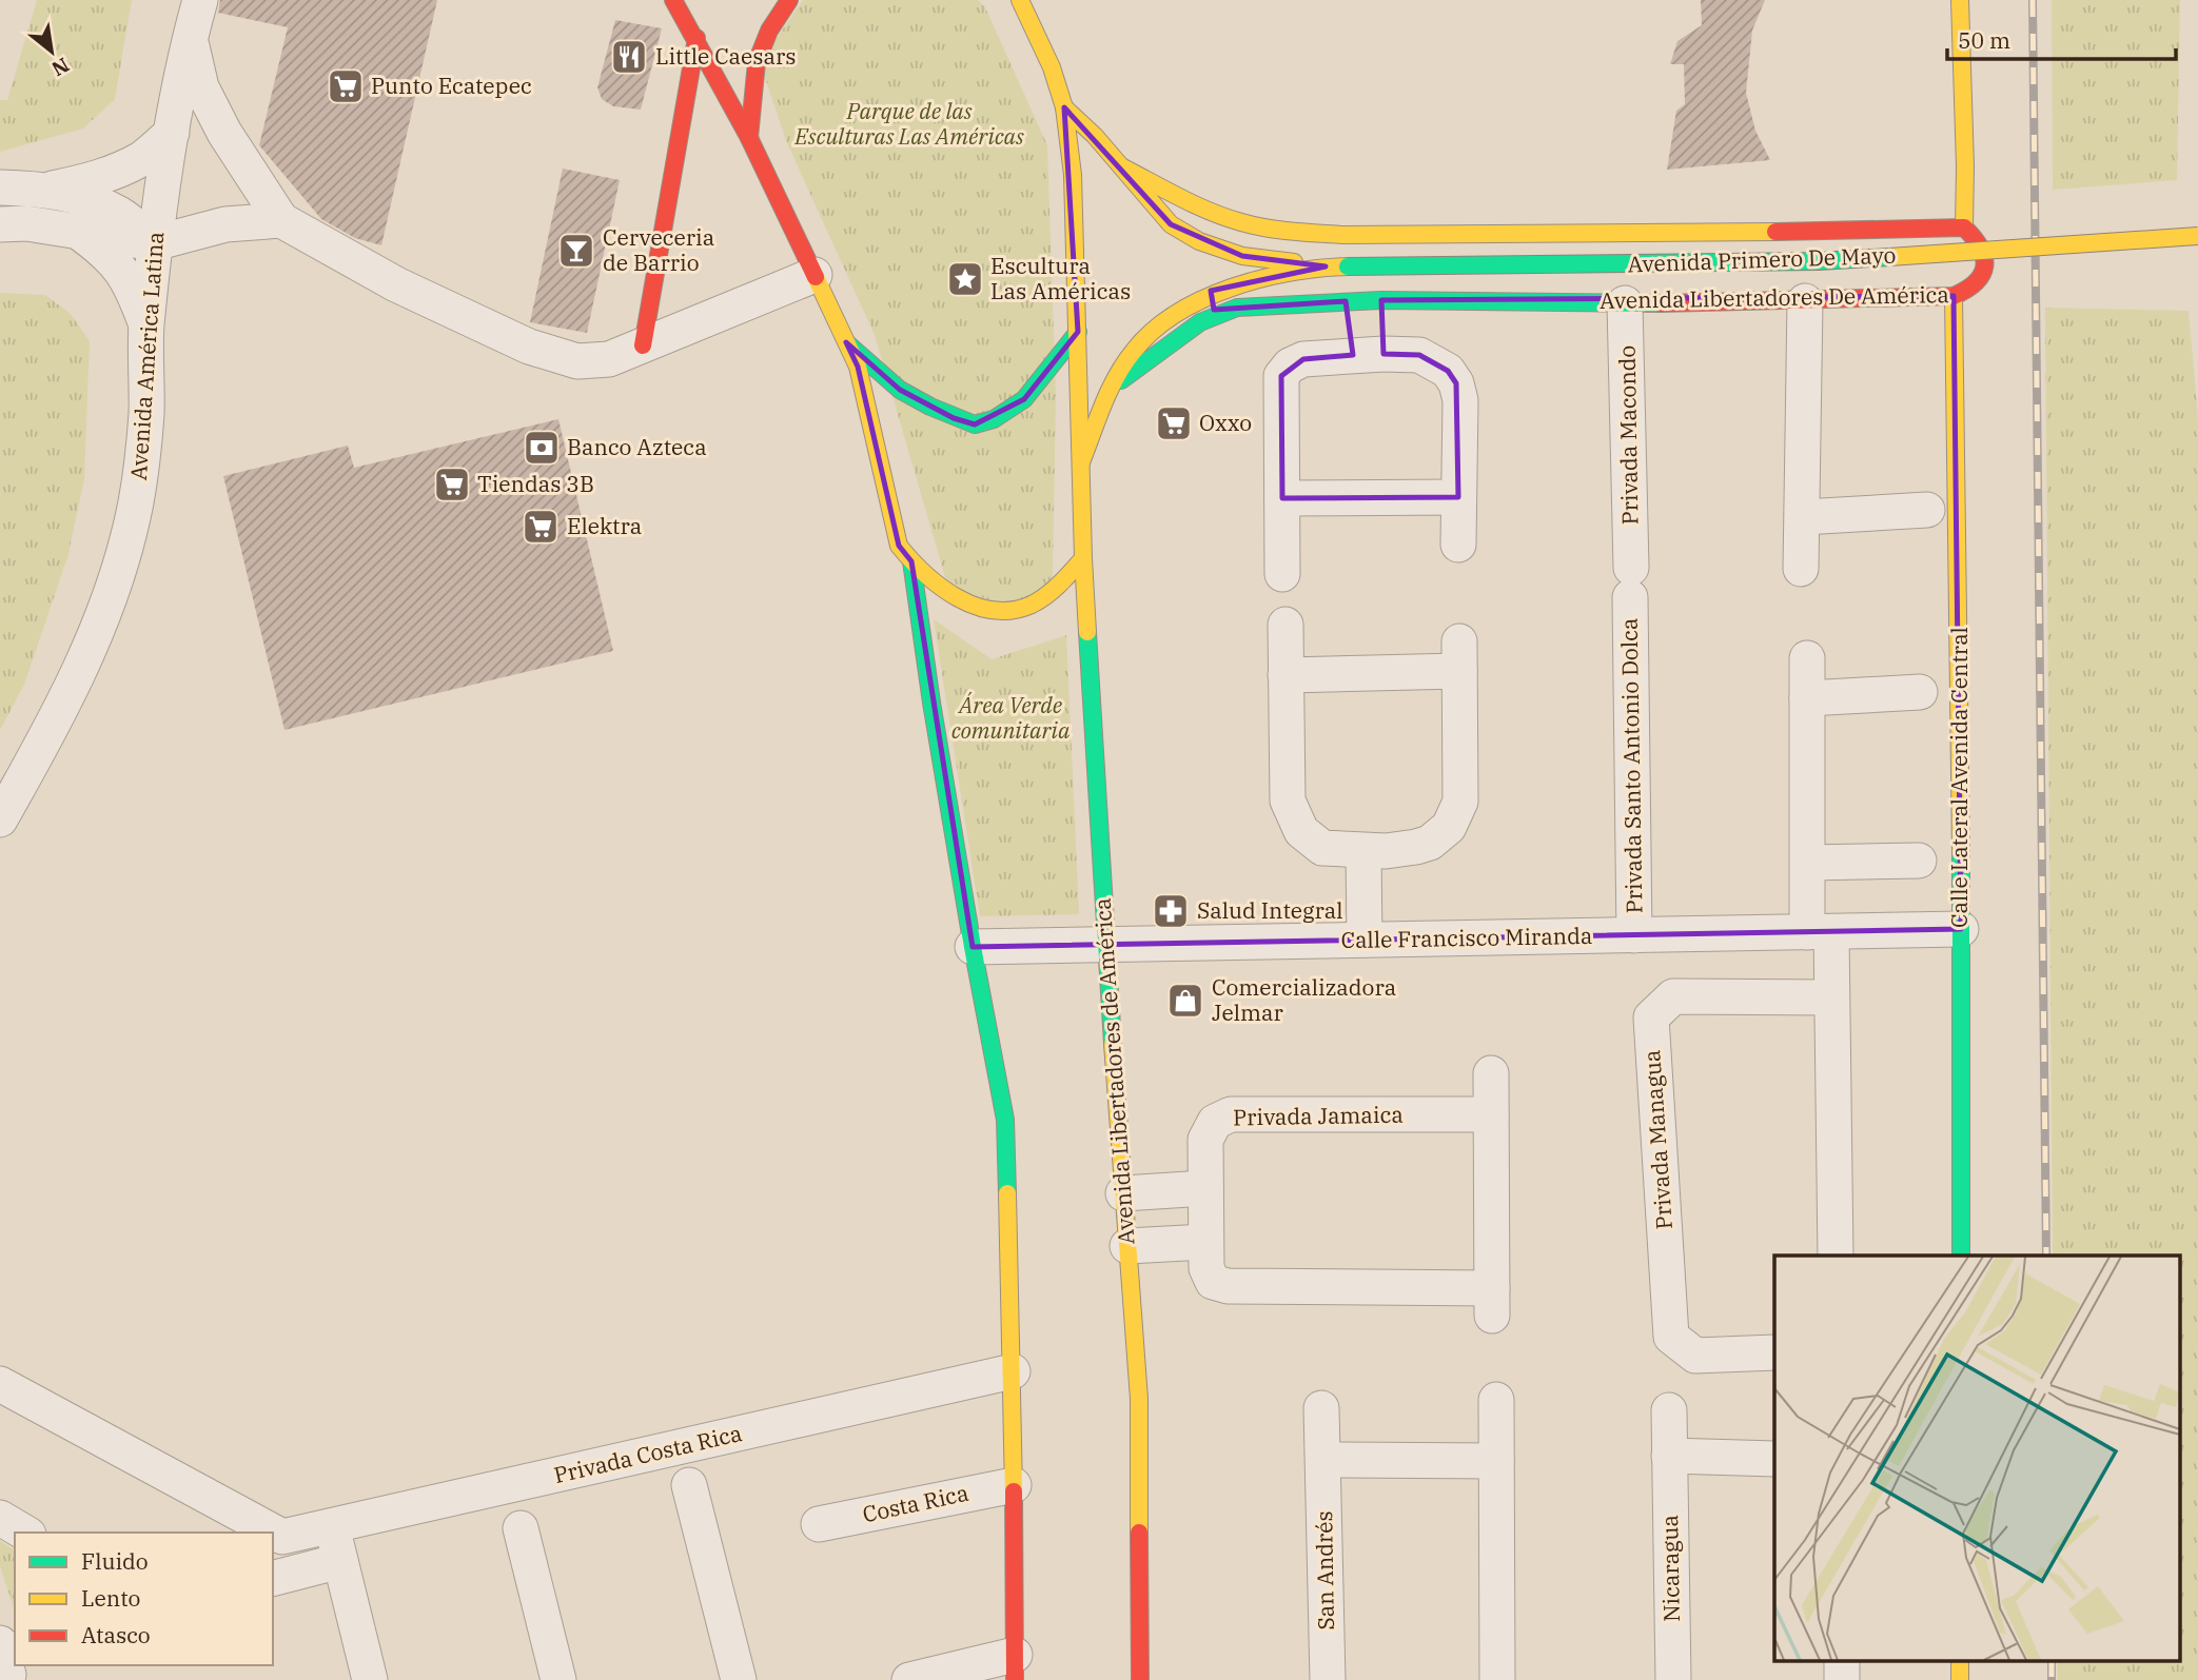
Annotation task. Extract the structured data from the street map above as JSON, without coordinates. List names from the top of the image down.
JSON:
{
  "streets": {
    "main road": [
      "Avenida Primero De Mayo",
      "Avenida Libertadores De América",
      "Calle Lateral Avenida Central",
      "Avenida Libertadores de América"
    ],
    "street": [
      "Avenida América Latina",
      "Privada Macondo",
      "Privada Santo Antonio Dolca",
      "Calle Francisco Miranda",
      "Privada Jamaica",
      "Privada Managua",
      "Privada Costa Rica",
      "Costa Rica",
      "Nicaragua",
      "San Andrés"
    ]
  },
  "crossings": [
    ["Avenida Primero De Mayo", "Avenida Libertadores De América"],
    ["Avenida Primero De Mayo", "Avenida Libertadores de América"],
    ["Avenida Libertadores De América", "Privada Macondo"],
    ["Avenida Libertadores De América", "Calle Lateral Avenida Central"],
    ["Privada Macondo", "Privada Santo Antonio Dolca"],
    ["Privada Santo Antonio Dolca", "Calle Francisco Miranda"],
    ["Calle Lateral Avenida Central", "Calle Francisco Miranda"],
    ["Calle Francisco Miranda", "Avenida Libertadores de América"]
  ],
  "parks": ["Parque de las Esculturas Las Américas", "Área Verde comunitaria"],
  "places": {
    "restaurant": ["Little Caesars"],
    "supermarket": [
      "Punto Ecatepec",
      "Oxxo",
      "Tiendas 3B",
      "Elektra"
    ],
    "bar": ["Cerveceria de Barrio"],
    "place": ["Escultura Las Américas"],
    "bank": ["Banco Azteca"],
    "pharmacy": ["Salud Integral"],
    "shop": ["Comercializadora Jelmar"]
  },
  "legend": ["Fluido", "Lento", "Atasco"],
  "scale_bar": "50 m",
  "north": "bottom right"
}
